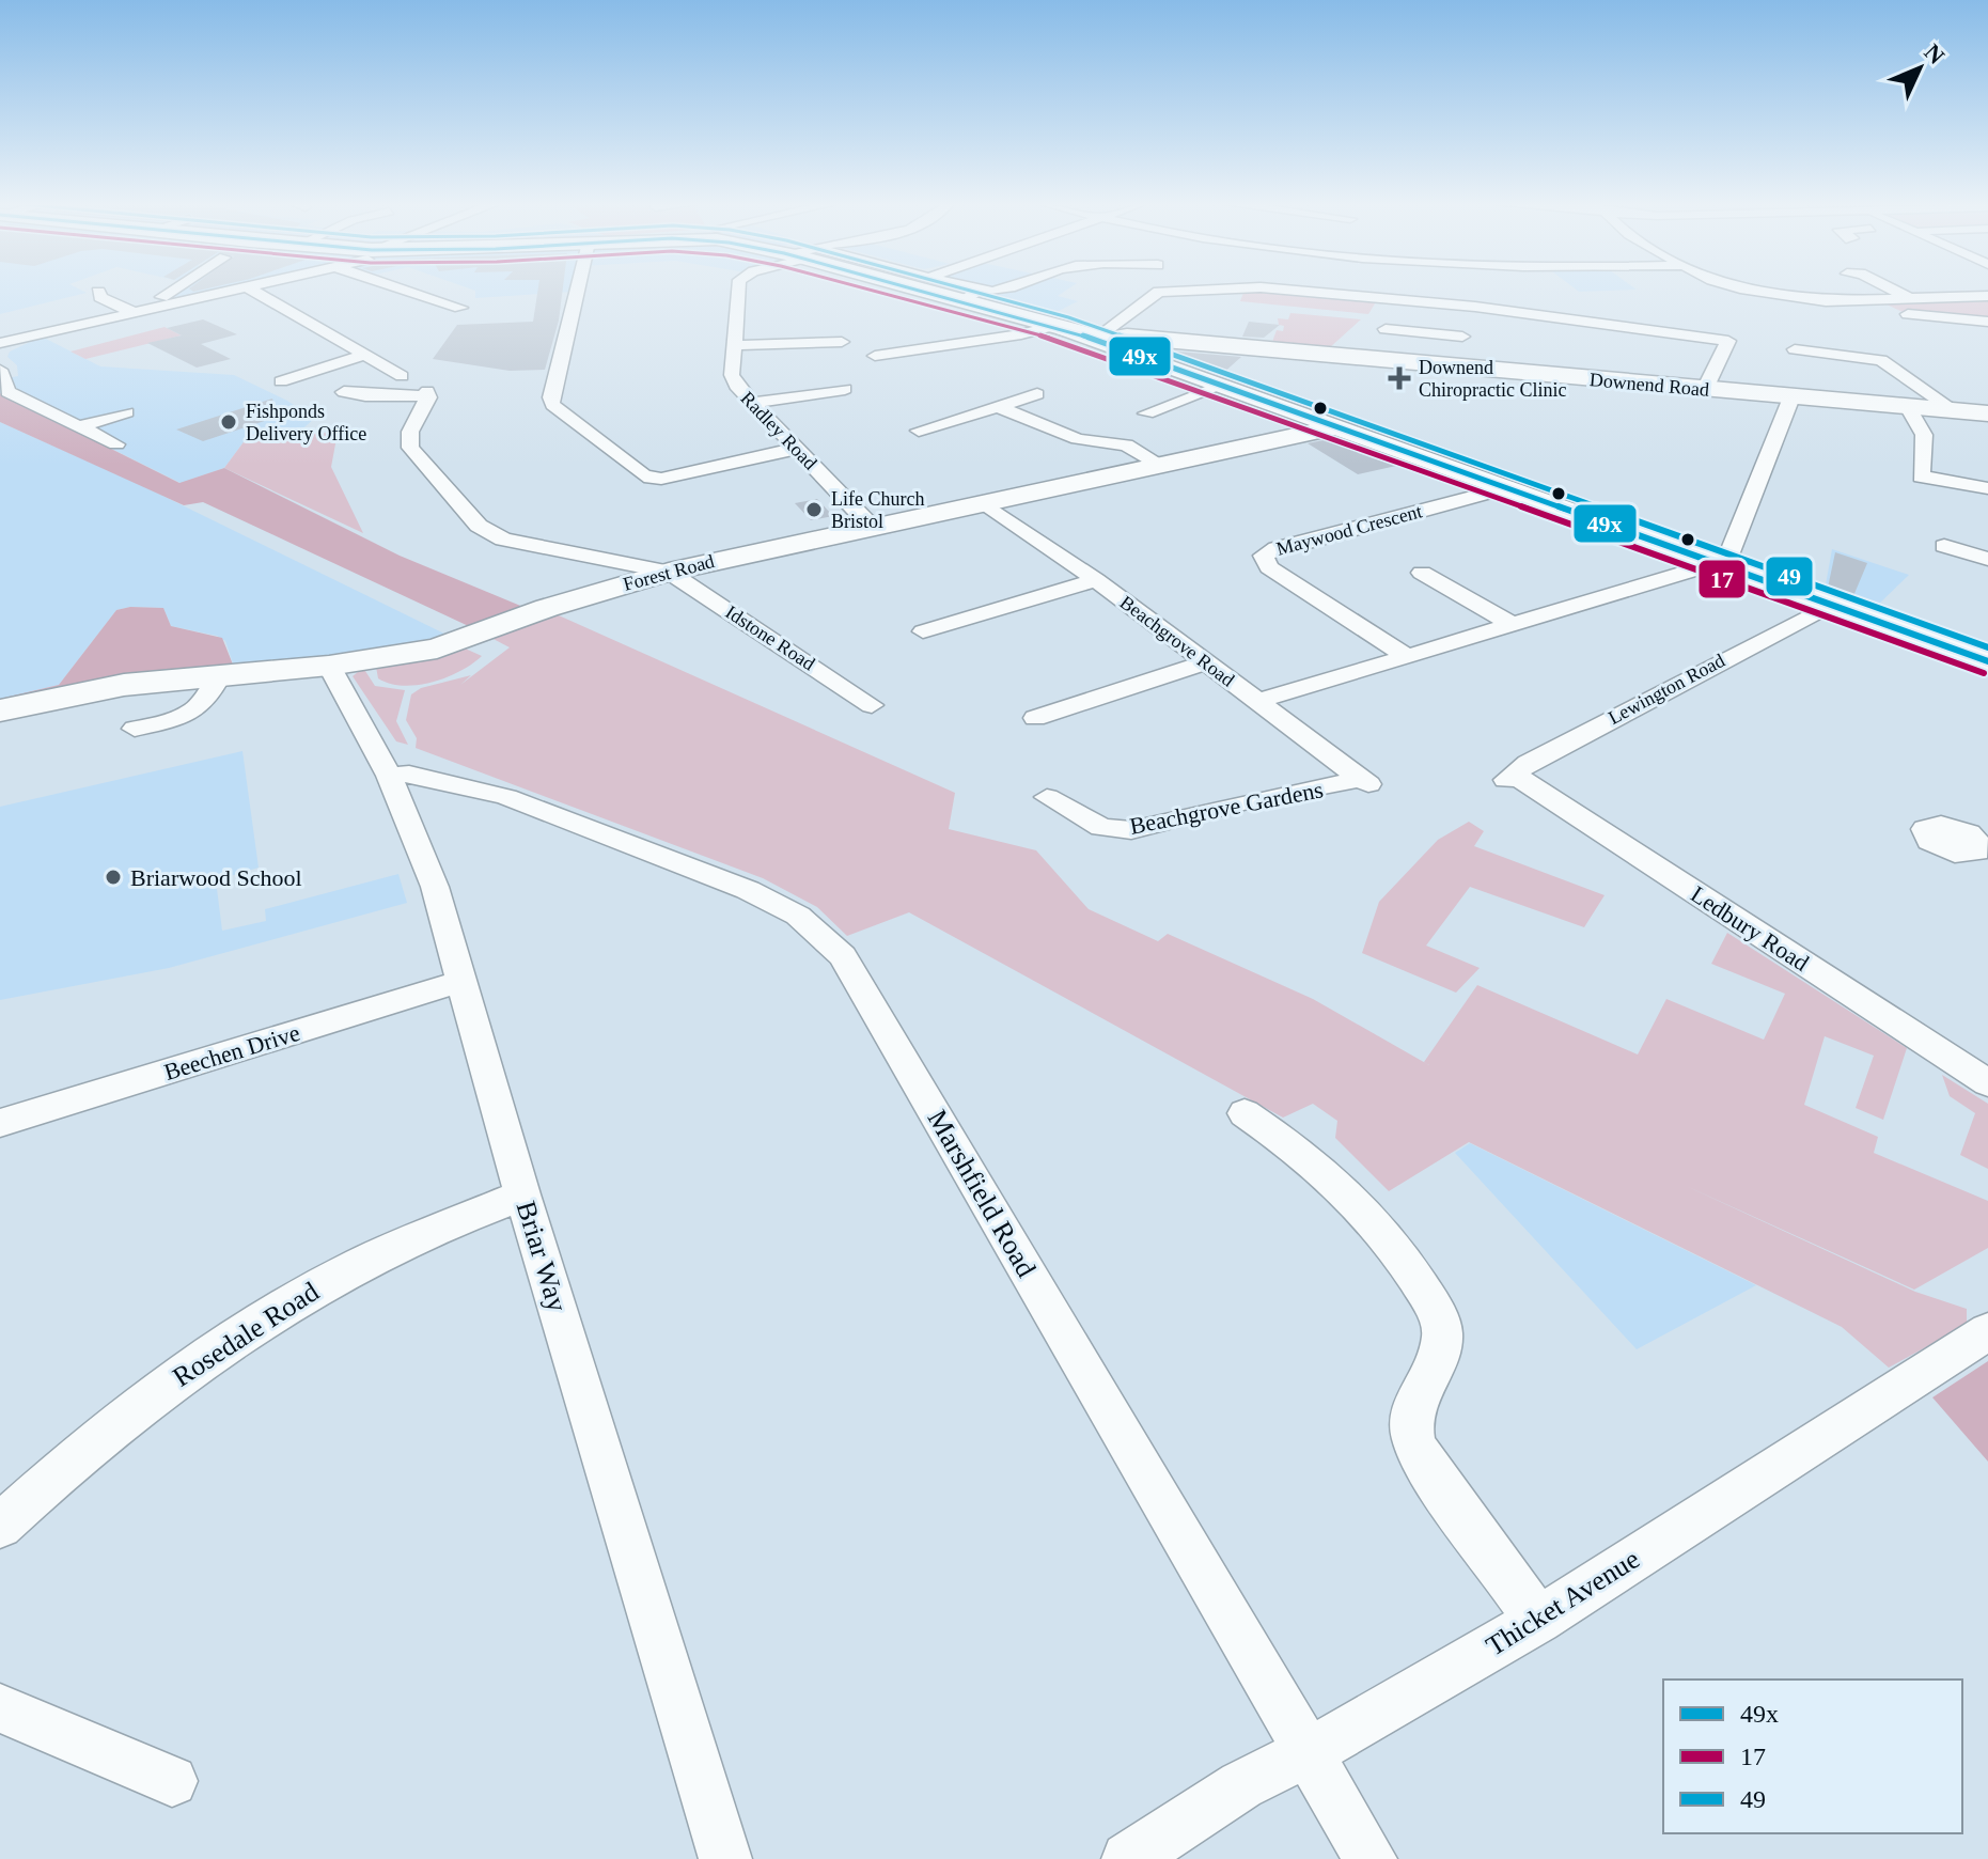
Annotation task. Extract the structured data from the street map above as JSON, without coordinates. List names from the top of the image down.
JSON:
{
  "streets": {
    "main road": ["Downend Road", "Forest Road"],
    "street": [
      "Radley Road",
      "Maywood Crescent",
      "Idstone Road",
      "Beachgrove Road",
      "Lewington Road",
      "Beachgrove Gardens",
      "Ledbury Road",
      "Beechen Drive",
      "Marshfield Road",
      "Briar Way",
      "Rosedale Road",
      "Thicket Avenue"
    ]
  },
  "crossings": [
    ["Radley Road", "Forest Road"],
    ["Forest Road", "Idstone Road"],
    ["Forest Road", "Beachgrove Road"],
    ["Forest Road", "Briar Way"],
    ["Beachgrove Road", "Beachgrove Gardens"],
    ["Lewington Road", "Ledbury Road"],
    ["Beechen Drive", "Briar Way"],
    ["Marshfield Road", "Briar Way"],
    ["Marshfield Road", "Thicket Avenue"],
    ["Briar Way", "Rosedale Road"]
  ],
  "places": {
    "health": ["Downend Chiropractic Clinic"],
    "other": ["Fishponds Delivery Office", "Life Church Bristol", "Briarwood School"]
  },
  "lines": ["transit line 49x", "transit line 17", "transit line 49"],
  "legend": ["49x", "17", "49"],
  "north": "top right"
}
